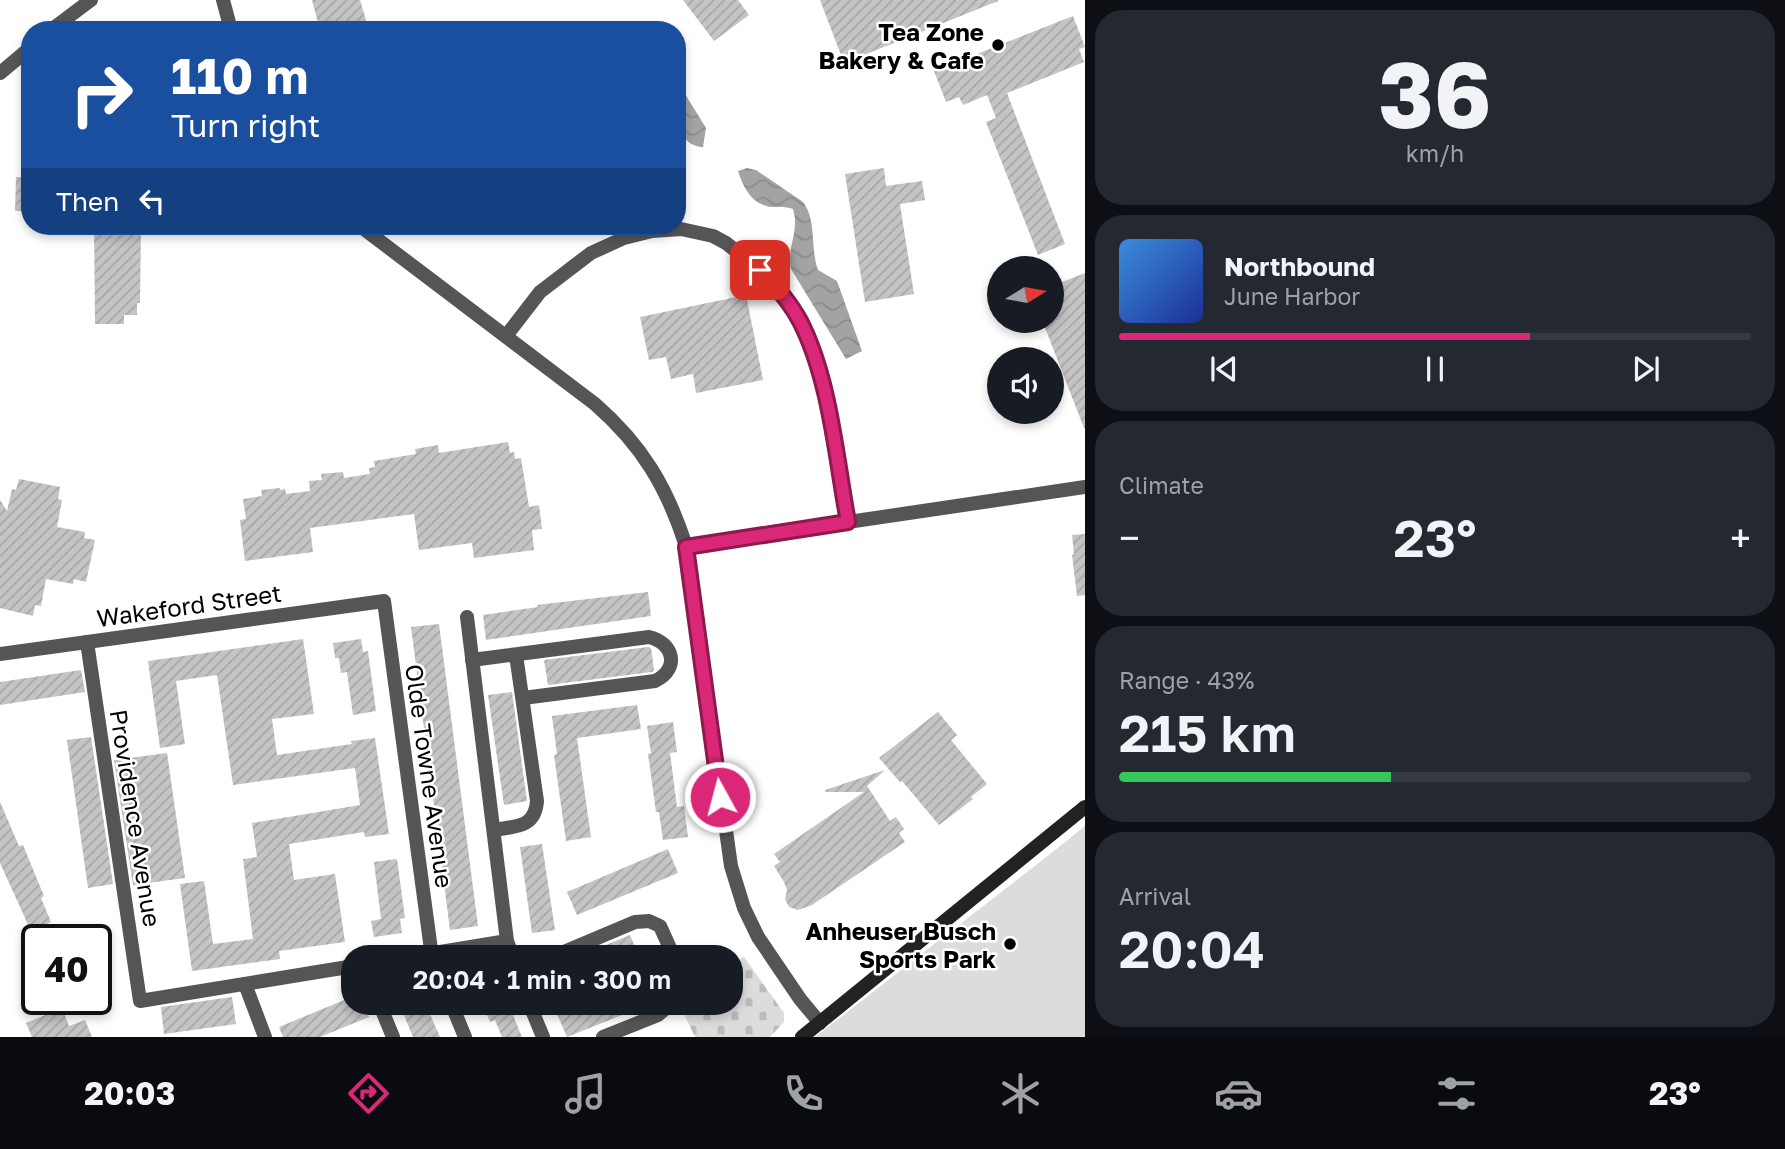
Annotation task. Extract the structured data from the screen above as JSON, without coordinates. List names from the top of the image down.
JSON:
{
  "streets": {
    "street": ["Wakeford Street", "Olde Towne Avenue", "Providence Avenue"]
  },
  "crossings": [
    ["Wakeford Street", "Olde Towne Avenue"],
    ["Wakeford Street", "Providence Avenue"]
  ],
  "places": ["Tea Zone Bakery & Cafe", "Anheuser Busch Sports Park"],
  "north": "right",
  "page": {
    "tile": [
      ["36", "km/h"],
      "Climate",
      ["Range · 43%", "215 km"],
      ["Arrival", "20:04"]
    ],
    "turn": ["110 m", "Turn right"],
    "then": "Then",
    "song": ["Northbound", "June Harbor"],
    "heat": ["−", "23°", "+"],
    "limit": "40",
    "trip": "20:04 · 1 min · 300 m",
    "tabs": ["20:03", "23°"]
  }
}
